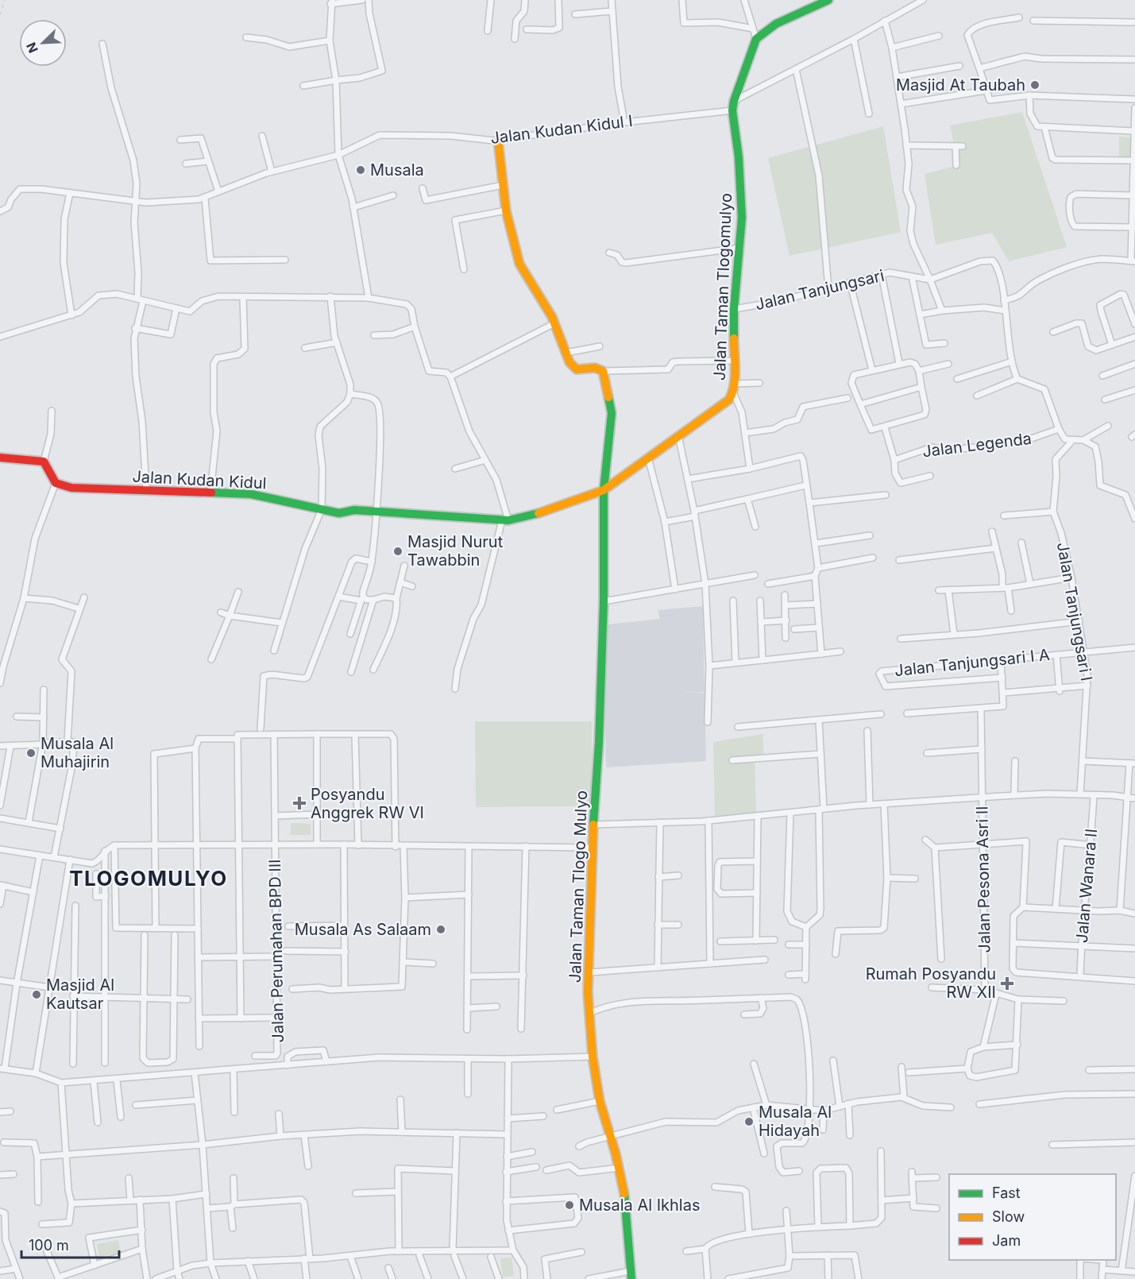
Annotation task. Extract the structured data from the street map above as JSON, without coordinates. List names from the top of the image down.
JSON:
{
  "streets": {
    "street": [
      "Jalan Kudan Kidul I",
      "Jalan Taman Tlogomulyo",
      "Jalan Tanjungsari",
      "Jalan Legenda",
      "Jalan Kudan Kidul",
      "Jalan Tanjungsari I",
      "Jalan Tanjungsari I A",
      "Jalan Pesona Asri II",
      "Jalan Wanara II",
      "Jalan Taman Tlogo Mulyo",
      "Jalan Perumahan BPD III"
    ]
  },
  "crossings": [
    ["Jalan Kudan Kidul I", "Jalan Taman Tlogomulyo"],
    ["Jalan Taman Tlogomulyo", "Jalan Tanjungsari"],
    ["Jalan Taman Tlogomulyo", "Jalan Kudan Kidul"],
    ["Jalan Taman Tlogomulyo", "Jalan Taman Tlogo Mulyo"],
    ["Jalan Kudan Kidul", "Jalan Taman Tlogo Mulyo"],
    ["Jalan Tanjungsari I", "Jalan Tanjungsari I A"],
    ["Jalan Taman Tlogo Mulyo", "Jalan Perumahan BPD III"]
  ],
  "districts": ["TLOGOMULYO"],
  "places": {
    "other": [
      "Masjid At Taubah",
      "Musala",
      "Masjid Nurut Tawabbin",
      "Musala Al Muhajirin",
      "Musala As Salaam",
      "Masjid Al Kautsar",
      "Musala Al Hidayah",
      "Musala Al Ikhlas"
    ],
    "health": ["Posyandu Anggrek RW VI", "Rumah Posyandu RW XII"]
  },
  "legend": ["Fast", "Slow", "Jam"],
  "scale_bar": "100 m",
  "north": "bottom left"
}
